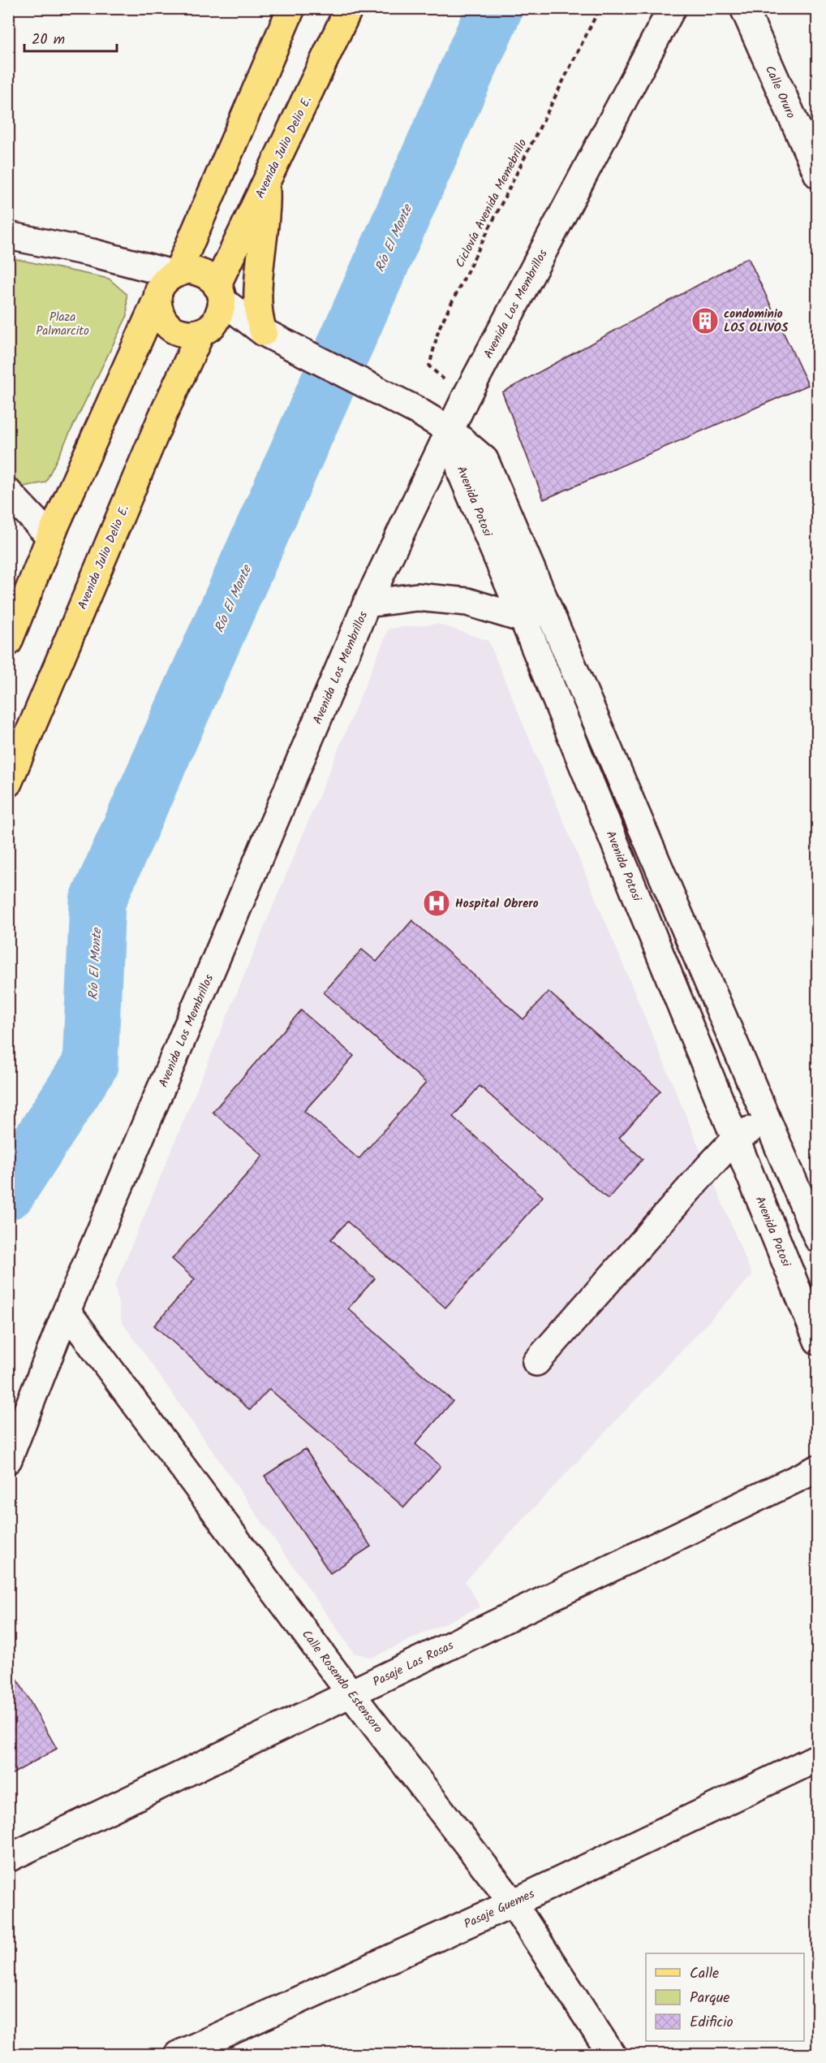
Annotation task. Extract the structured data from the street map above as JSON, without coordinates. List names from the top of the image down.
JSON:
{
  "streets": {
    "main road": ["Avenida Julio Delio E."],
    "street": [
      "Calle Oruro",
      "Avenida Los Membrillos",
      "Avenida Potosi",
      "Pasaje Las Rosas",
      "Calle Rosendo Estensoro",
      "Pasaje Guemes"
    ],
    "path": ["Ciclovía Avenida Memebrillo"]
  },
  "crossings": [
    ["Ciclovía Avenida Memebrillo", "Avenida Los Membrillos"],
    ["Avenida Los Membrillos", "Avenida Potosi"],
    ["Avenida Los Membrillos", "Calle Rosendo Estensoro"],
    ["Pasaje Las Rosas", "Calle Rosendo Estensoro"],
    ["Calle Rosendo Estensoro", "Pasaje Guemes"]
  ],
  "water": ["Río El Monte"],
  "parks": ["Plaza Palmarcito"],
  "places": {
    "building": ["condominio LOS OLIVOS"],
    "hospital": ["Hospital Obrero"]
  },
  "legend": ["Calle", "Parque", "Edificio"],
  "scale_bar": "20 m"
}
